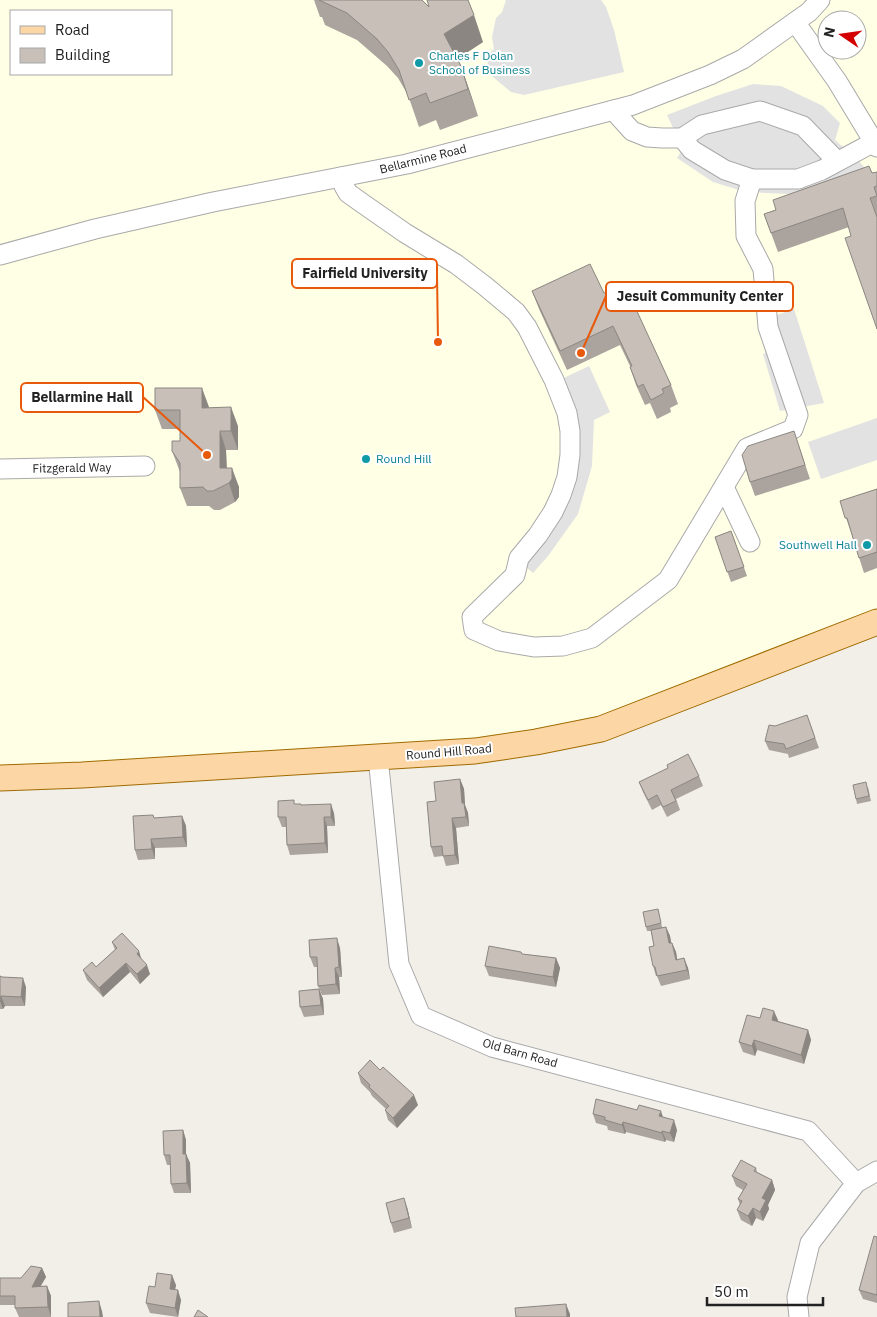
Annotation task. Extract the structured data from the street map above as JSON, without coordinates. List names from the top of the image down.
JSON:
{
  "streets": {
    "main road": ["Round Hill Road"],
    "street": ["Bellarmine Road", "Fitzgerald Way", "Old Barn Road"]
  },
  "crossings": [
    ["Round Hill Road", "Old Barn Road"]
  ],
  "places": [
    "Charles F Dolan School of Business",
    "Fairfield University",
    "Jesuit Community Center",
    "Bellarmine Hall",
    "Round Hill",
    "Southwell Hall"
  ],
  "legend": ["Road", "Building"],
  "scale_bar": "50 m",
  "north": "left"
}
